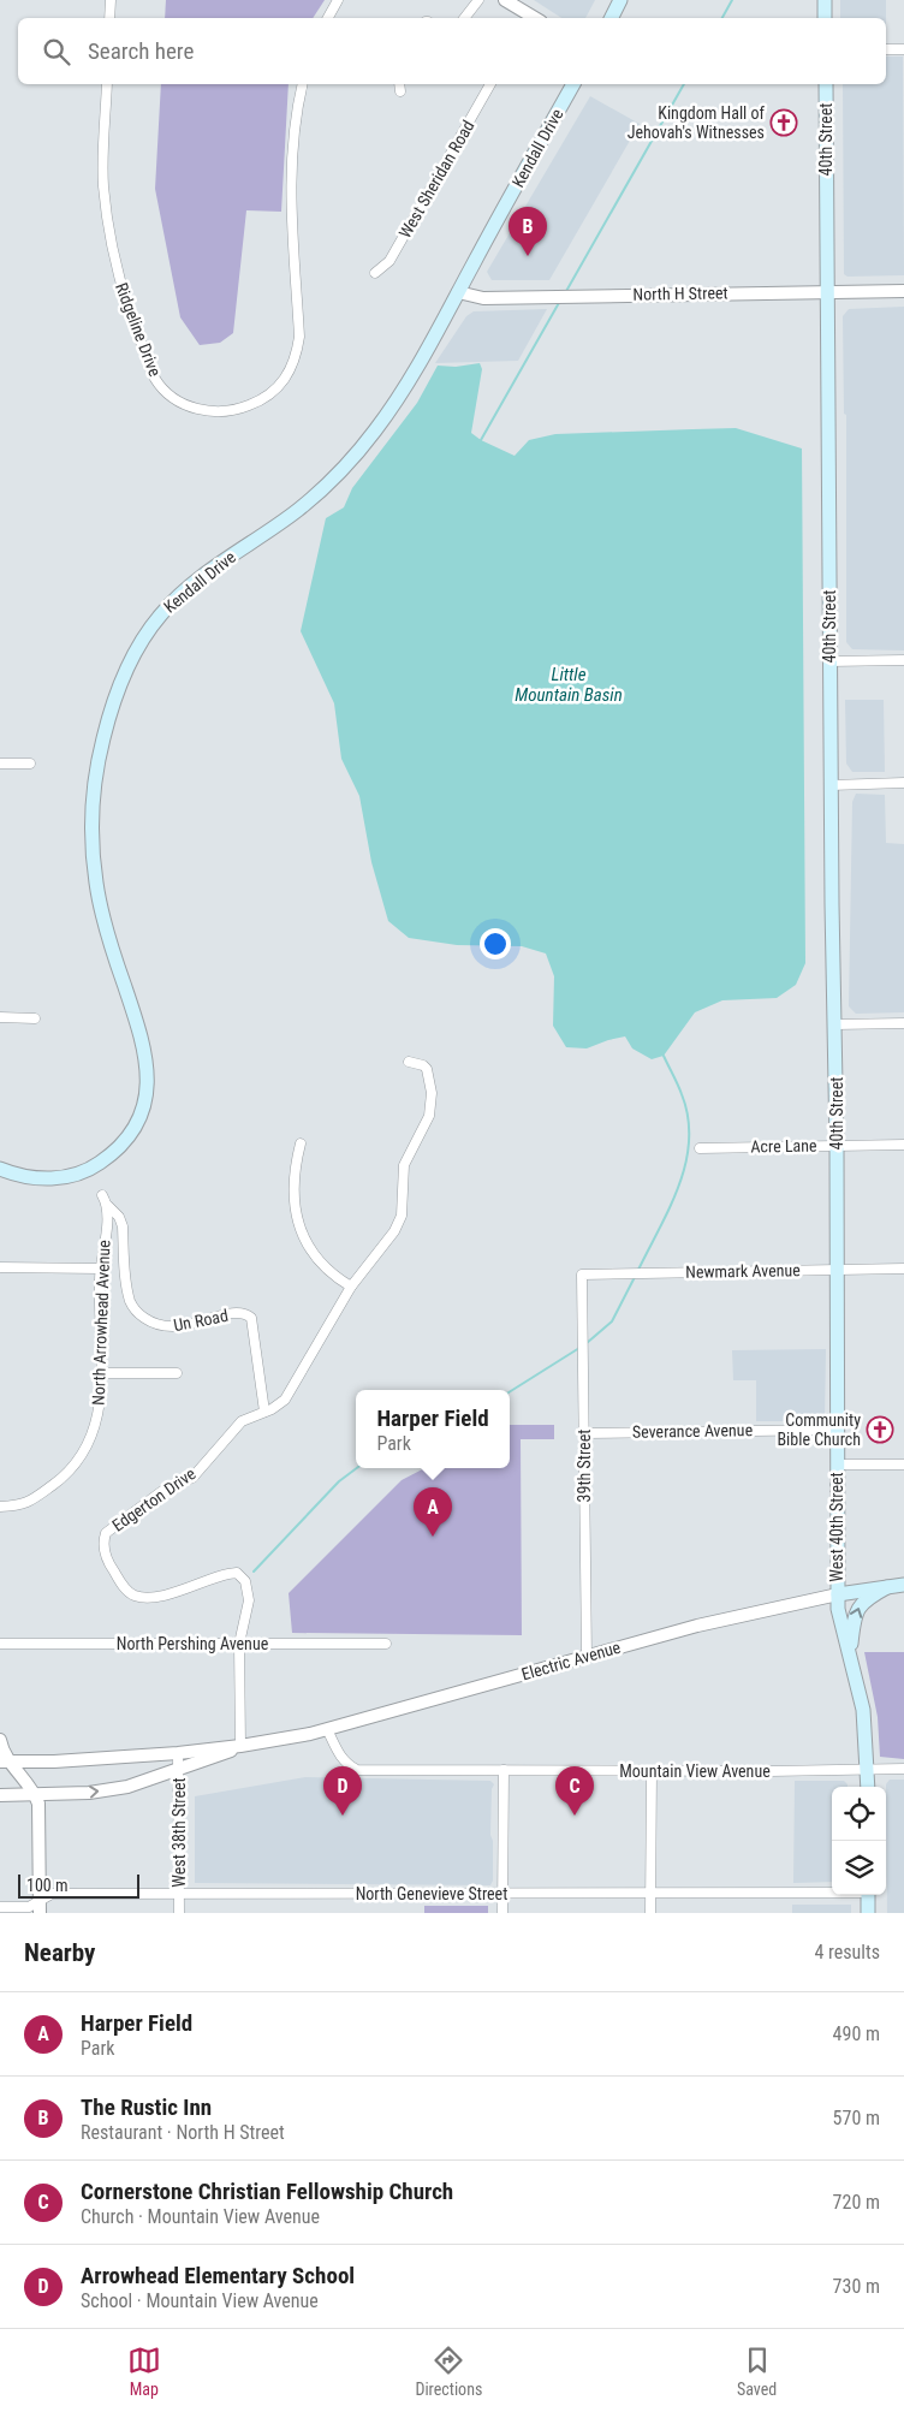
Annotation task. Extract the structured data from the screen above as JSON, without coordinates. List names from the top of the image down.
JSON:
{
  "streets": {
    "main road": [
      "40th Street",
      "Kendall Drive",
      "West 40th Street",
      "Electric Avenue"
    ],
    "street": [
      "West Sheridan Road",
      "North H Street",
      "Ridgeline Drive",
      "Acre Lane",
      "Newmark Avenue",
      "Un Road",
      "North Arrowhead Avenue",
      "Severance Avenue",
      "39th Street",
      "Edgerton Drive",
      "North Pershing Avenue",
      "Mountain View Avenue",
      "West 38th Street",
      "North Genevieve Street"
    ]
  },
  "crossings": [
    ["40th Street", "North H Street"],
    ["40th Street", "Acre Lane"],
    ["40th Street", "West 40th Street"],
    ["Kendall Drive", "North H Street"],
    ["Newmark Avenue", "39th Street"],
    ["Newmark Avenue", "West 40th Street"],
    ["Un Road", "North Arrowhead Avenue"],
    ["Un Road", "Edgerton Drive"],
    ["Severance Avenue", "39th Street"],
    ["Severance Avenue", "West 40th Street"],
    ["39th Street", "Electric Avenue"],
    ["Edgerton Drive", "North Pershing Avenue"],
    ["Edgerton Drive", "Electric Avenue"],
    ["West 40th Street", "Electric Avenue"],
    ["West 40th Street", "Mountain View Avenue"],
    ["Electric Avenue", "Mountain View Avenue"],
    ["West 38th Street", "North Genevieve Street"]
  ],
  "water": ["Little Mountain Basin"],
  "places": {
    "church": ["Kingdom Hall of Jehovah's Witnesses", "Community Bible Church"]
  },
  "scale_bar": "100 m",
  "page": {
    "search": "Search here",
    "pins": [
      "B",
      "A",
      "C",
      "D"
    ],
    "popup": ["Harper Field", "Park"],
    "scale": "100 m",
    "heading": ["Nearby", "4 results"],
    "list": [
      {
        "mark": "A",
        "name": "Harper Field",
        "note": "Park",
        "value": "490 m"
      },
      {
        "mark": "B",
        "name": "The Rustic Inn",
        "note": "Restaurant · North H Street",
        "value": "570 m"
      },
      {
        "mark": "C",
        "name": "Cornerstone Christian Fellowship Church",
        "note": "Church · Mountain View Avenue",
        "value": "720 m"
      },
      {
        "mark": "D",
        "name": "Arrowhead Elementary School",
        "note": "School · Mountain View Avenue",
        "value": "730 m"
      }
    ],
    "nav": ["Map", "Directions", "Saved"]
  }
}
